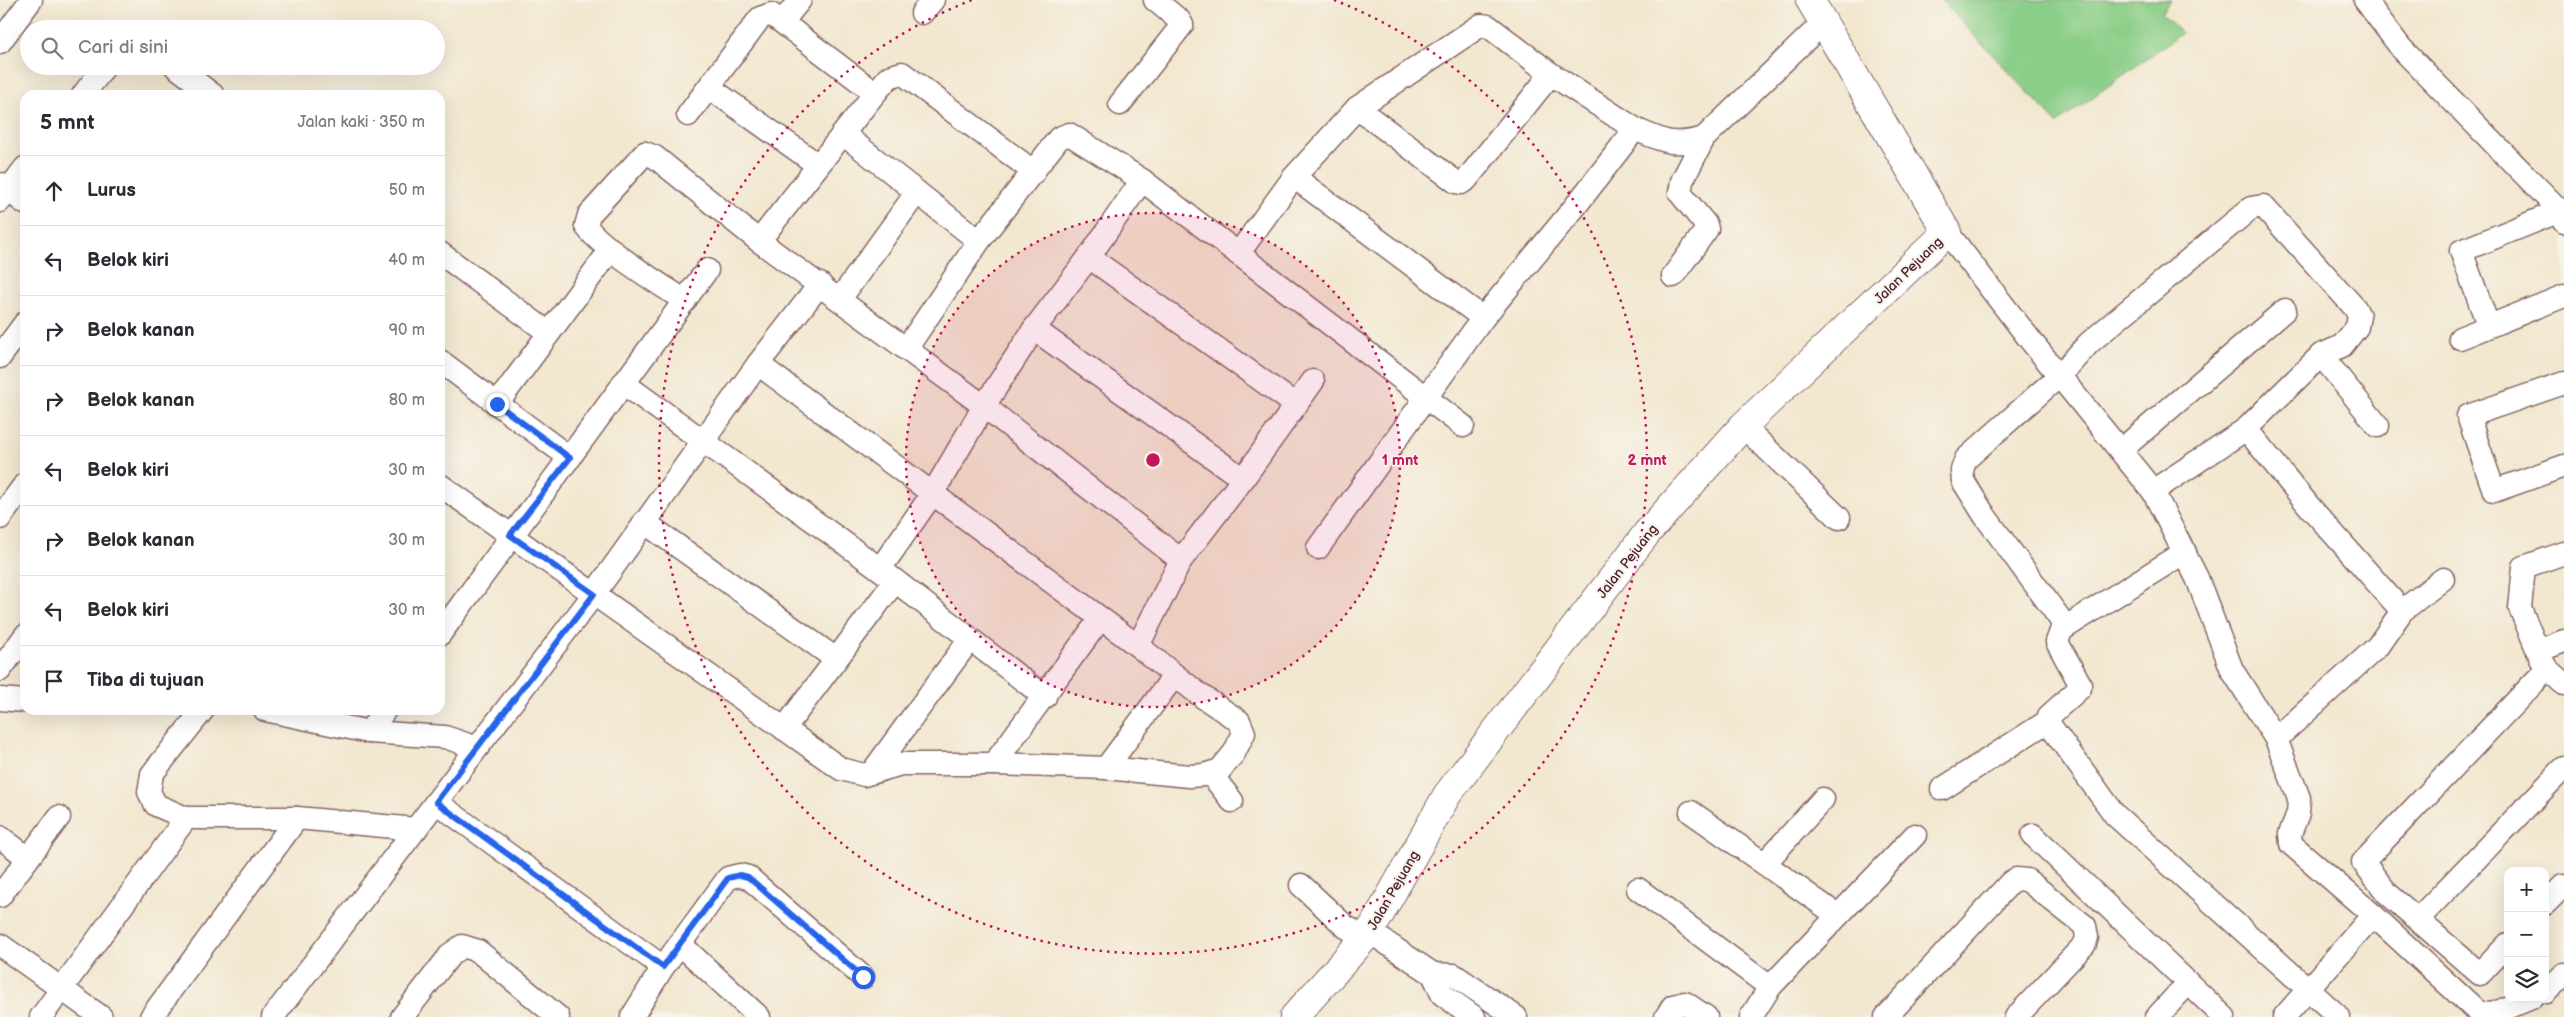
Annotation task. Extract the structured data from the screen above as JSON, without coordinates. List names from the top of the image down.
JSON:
{
  "streets": {
    "street": ["Jalan Pejuang"]
  },
  "page": {
    "search": "Cari di sini",
    "heading": ["5 mnt", "Jalan kaki · 350 m"],
    "list": [
      ["Lurus", "50 m"],
      ["Belok kiri", "40 m"],
      ["Belok kanan", "90 m"],
      ["Belok kanan", "80 m"],
      ["Belok kiri", "30 m"],
      ["Belok kanan", "30 m"],
      ["Belok kiri", "30 m"],
      "Tiba di tujuan"
    ],
    "map_buttons": ["+", "−"]
  },
  "rings": ["1 mnt", "2 mnt"]
}
